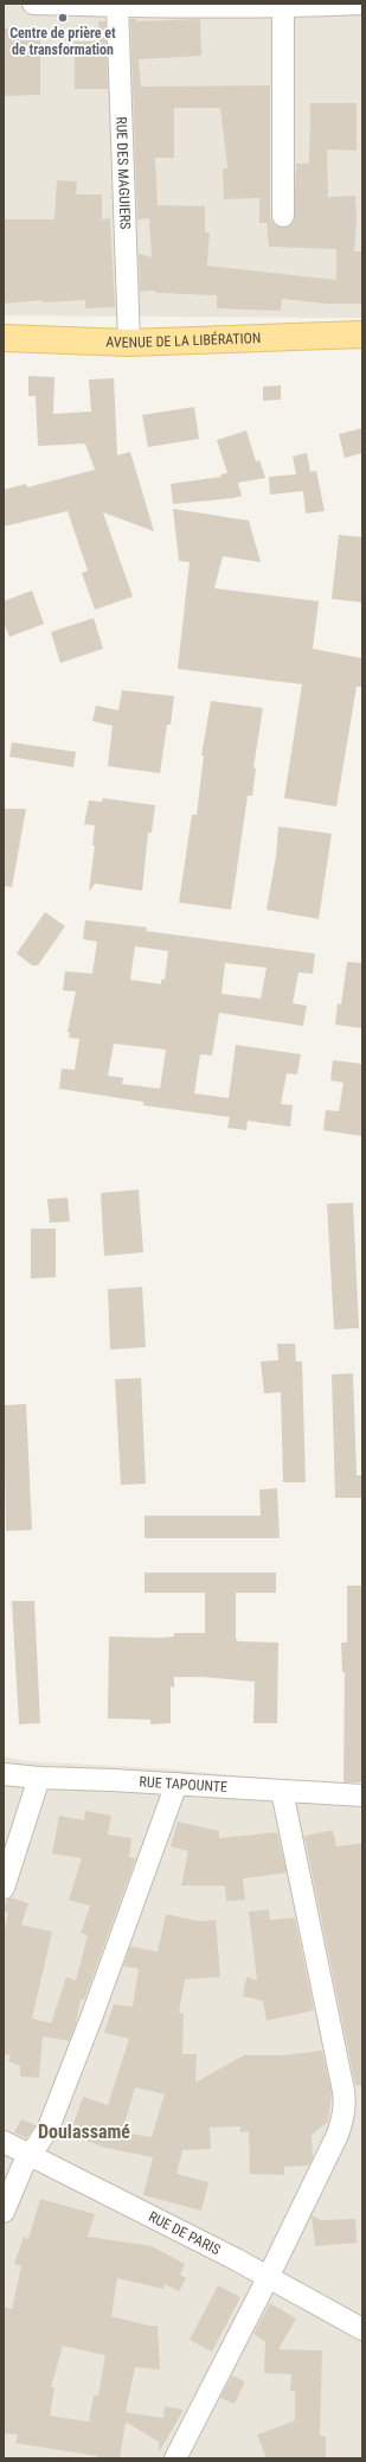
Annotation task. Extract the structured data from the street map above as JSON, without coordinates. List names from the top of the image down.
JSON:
{
  "streets": {
    "main road": ["AVENUE DE LA LIBÉRATION"],
    "street": ["RUE DES MAGUIERS", "RUE TAPOUNTE", "RUE DE PARIS"]
  },
  "crossings": [
    ["RUE DES MAGUIERS", "AVENUE DE LA LIBÉRATION"]
  ],
  "districts": ["Doulassamé"],
  "places": ["Centre de prière et de transformation"]
}
